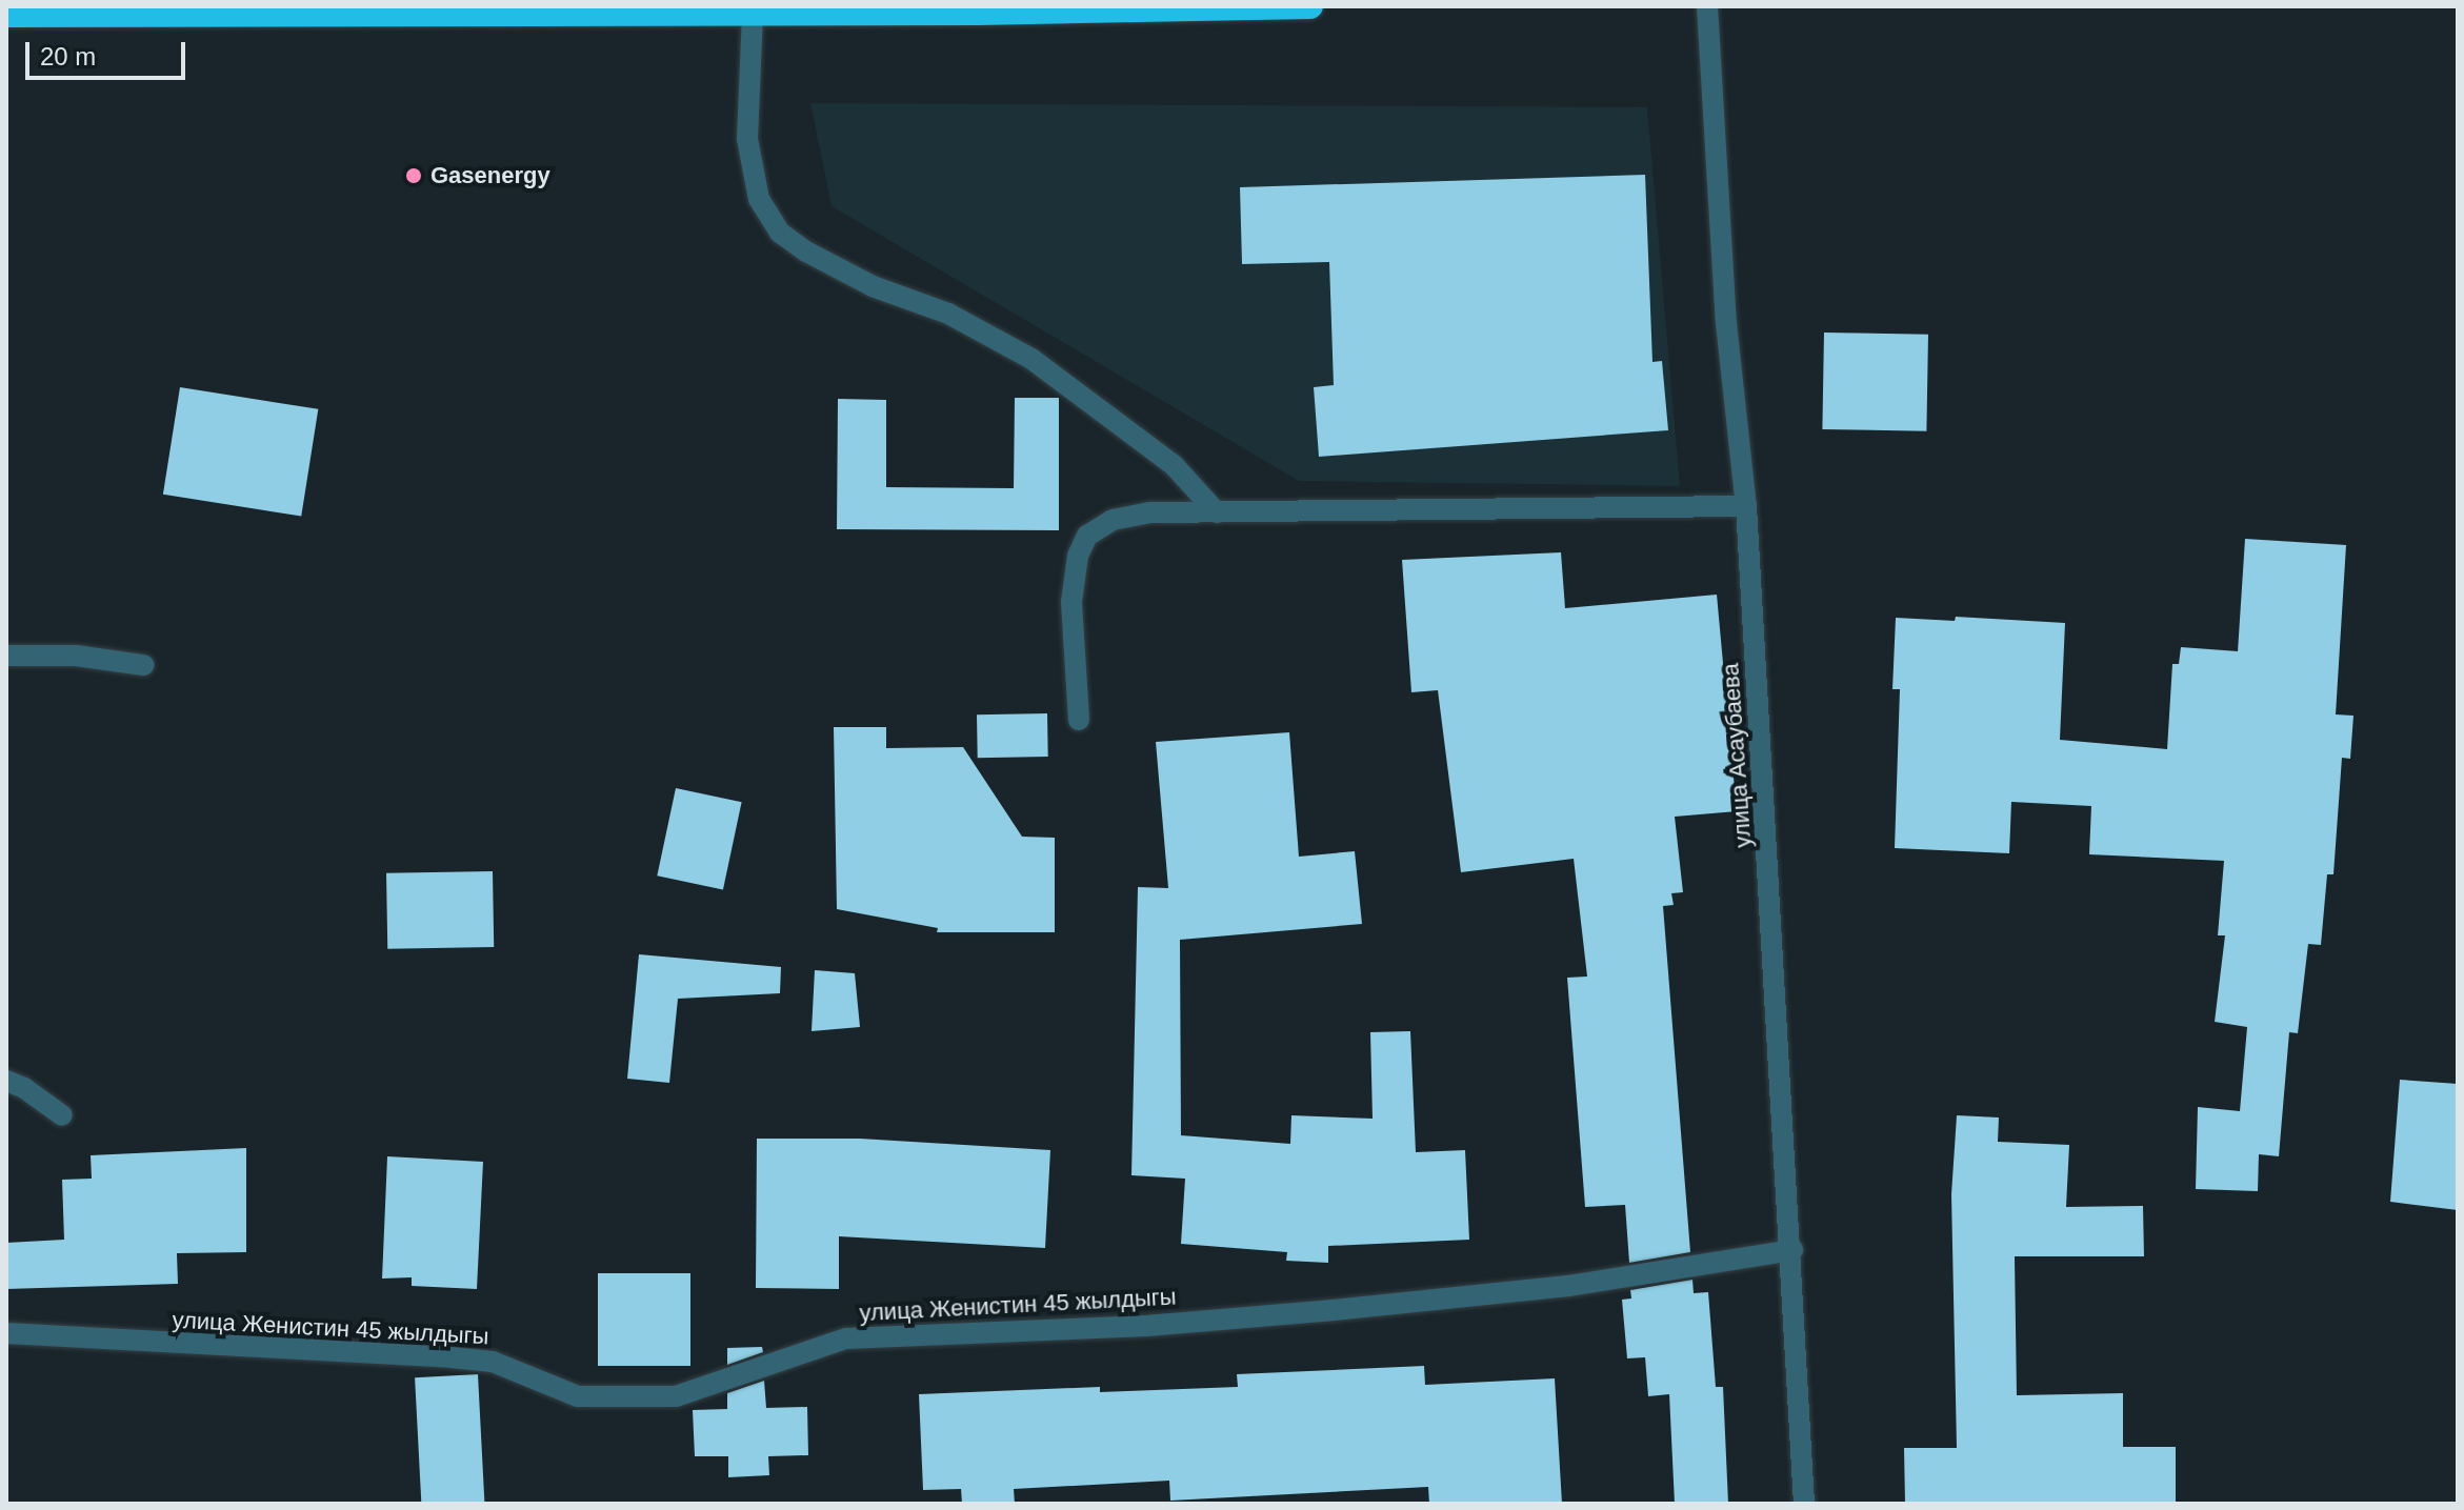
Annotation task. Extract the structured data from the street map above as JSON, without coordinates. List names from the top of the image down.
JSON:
{
  "streets": {
    "street": ["улица Асаубаева", "улица Женистин 45 жылдыгы"]
  },
  "crossings": [
    ["улица Асаубаева", "улица Женистин 45 жылдыгы"]
  ],
  "places": ["Gasenergy"],
  "scale_bar": "20 m"
}
